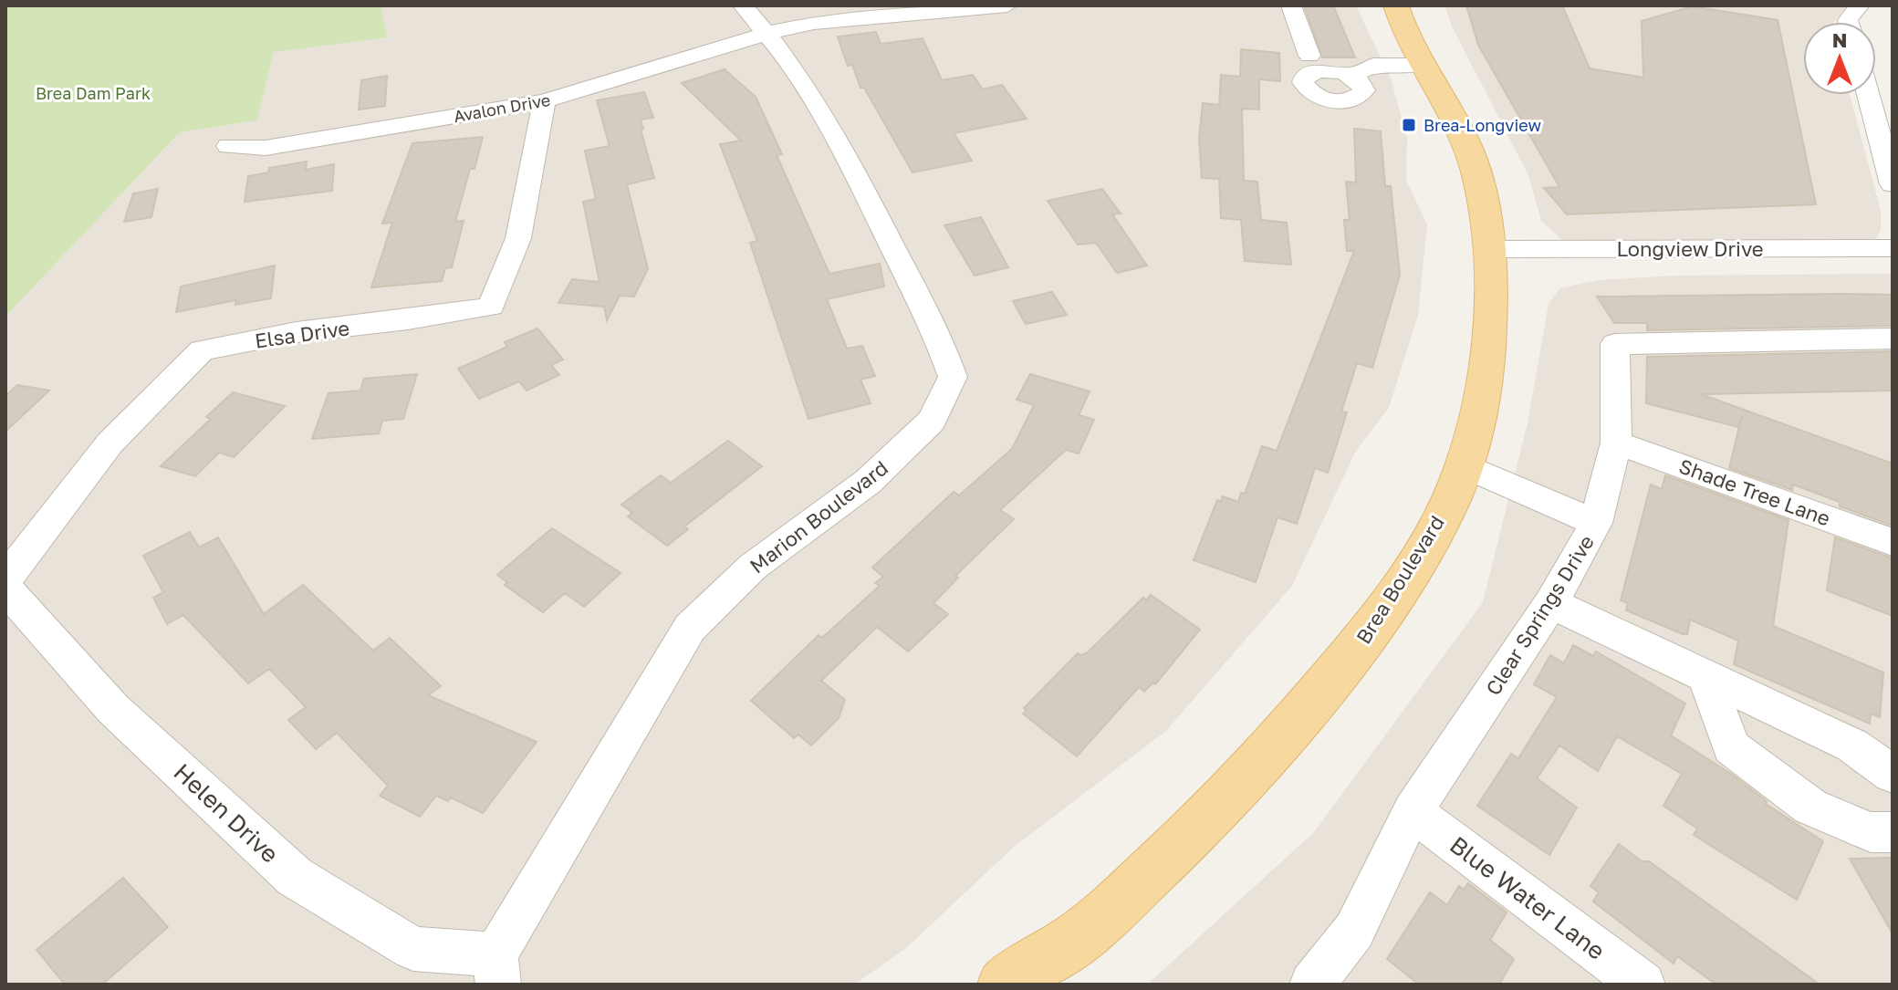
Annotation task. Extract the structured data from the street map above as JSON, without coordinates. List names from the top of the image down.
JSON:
{
  "streets": {
    "main road": ["Brea Boulevard"],
    "street": [
      "Avalon Drive",
      "Longview Drive",
      "Elsa Drive",
      "Shade Tree Lane",
      "Marion Boulevard",
      "Clear Springs Drive",
      "Helen Drive",
      "Blue Water Lane"
    ]
  },
  "crossings": [
    ["Avalon Drive", "Elsa Drive"],
    ["Avalon Drive", "Marion Boulevard"],
    ["Longview Drive", "Brea Boulevard"],
    ["Shade Tree Lane", "Clear Springs Drive"],
    ["Marion Boulevard", "Helen Drive"],
    ["Clear Springs Drive", "Blue Water Lane"]
  ],
  "parks": ["Brea Dam Park"],
  "places": {
    "transit": ["Brea-Longview"]
  },
  "north": "top"
}
